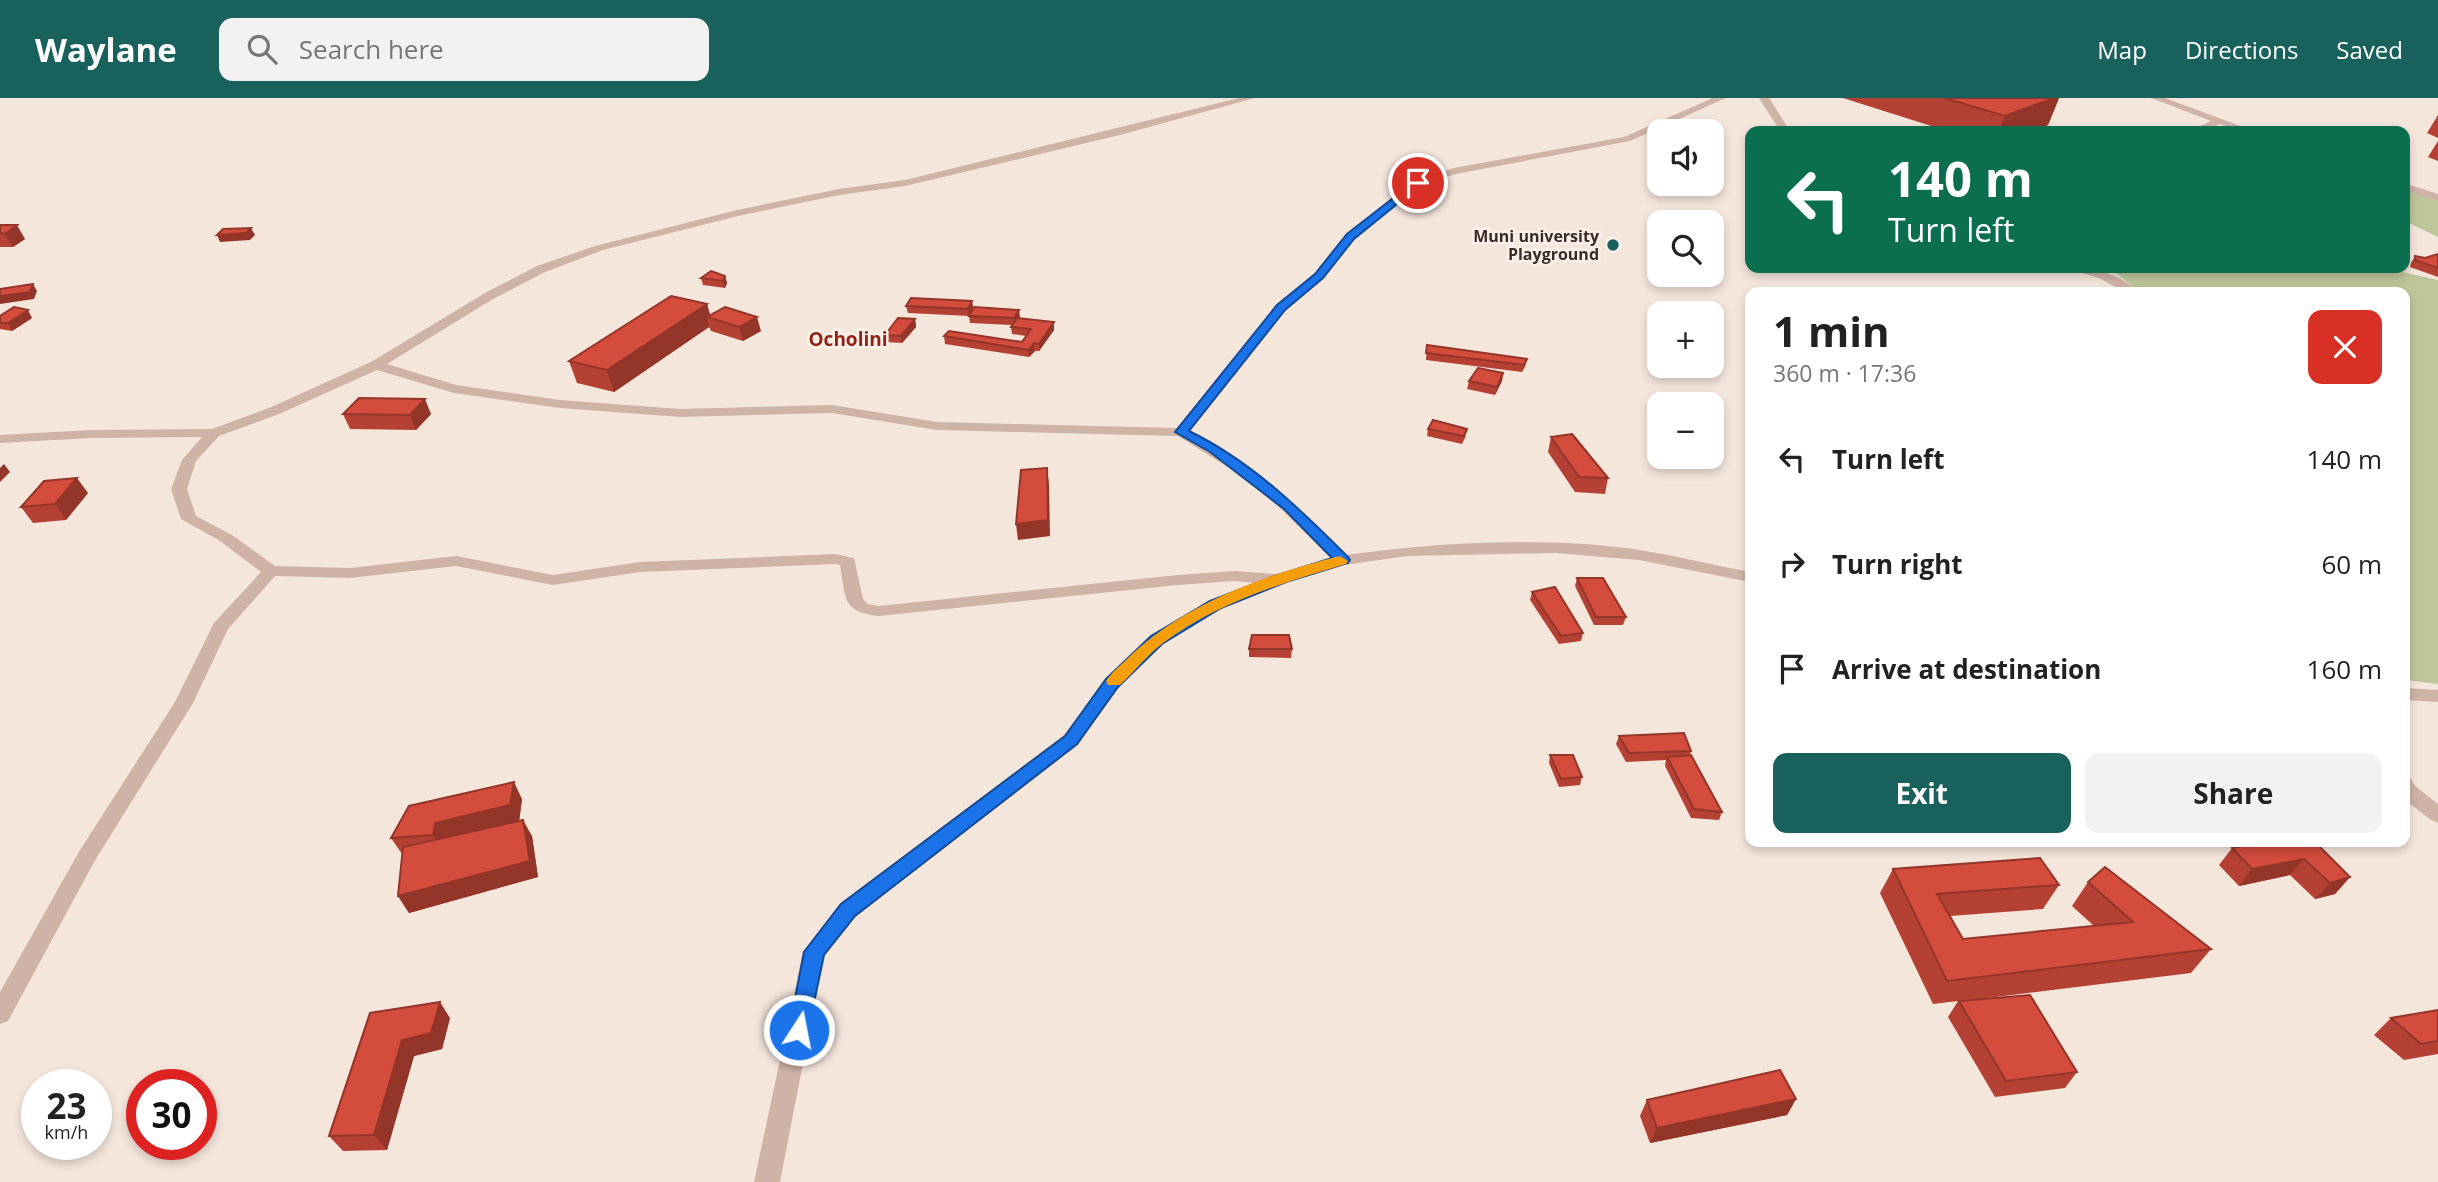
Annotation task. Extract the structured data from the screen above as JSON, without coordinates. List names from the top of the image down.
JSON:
{
  "districts": ["Ocholini"],
  "places": ["Muni university Playground"],
  "page": {
    "header": "Waylane",
    "search": "Search here",
    "nav": ["Map", "Directions", "Saved"],
    "map_buttons": ["+", "−"],
    "turn": ["140 m", "Turn left"],
    "heading": ["1 min", "360 m · 17:36"],
    "list": [
      {
        "name": "Turn left",
        "value": "140 m"
      },
      {
        "name": "Turn right",
        "value": "60 m"
      },
      {
        "name": "Arrive at destination",
        "value": "160 m"
      }
    ],
    "buttons": ["Exit", "Share"],
    "speed": "23 km/h",
    "limit": "30"
  }
}
